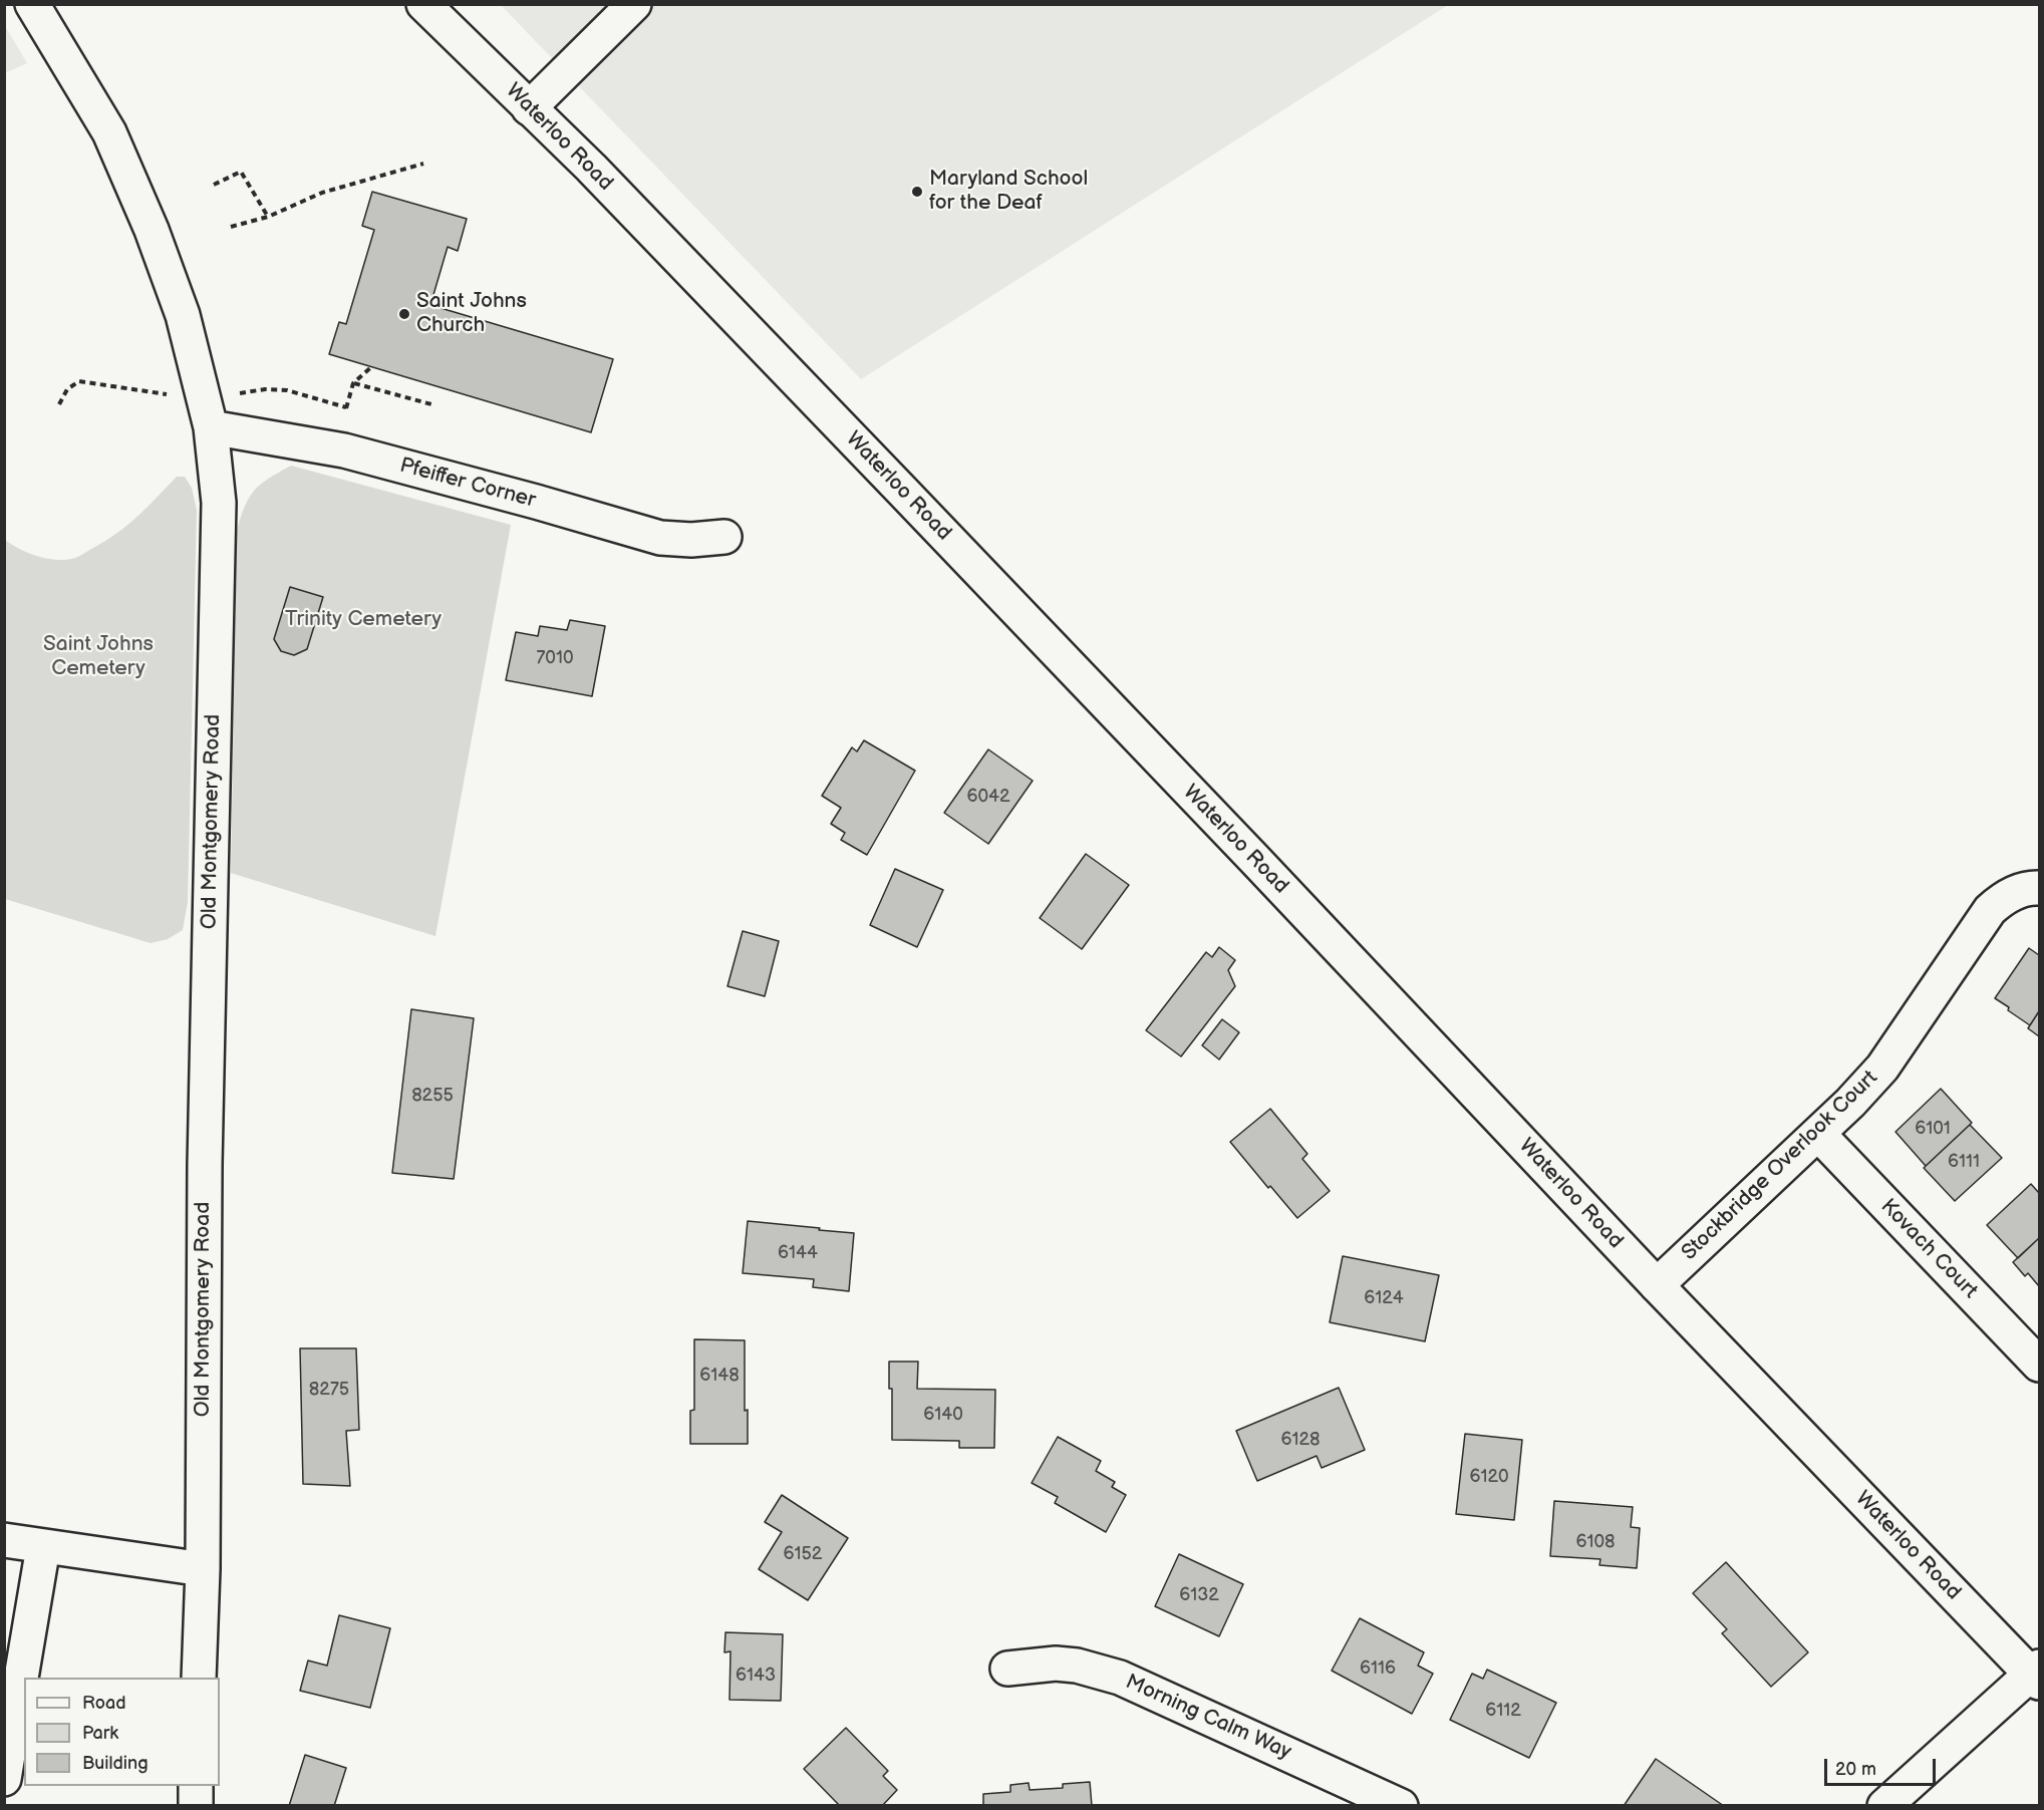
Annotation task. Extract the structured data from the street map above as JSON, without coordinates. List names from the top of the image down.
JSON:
{
  "streets": {
    "street": [
      "Waterloo Road",
      "Pfeiffer Corner",
      "Old Montgomery Road",
      "Stockbridge Overlook Court",
      "Kovach Court",
      "Morning Calm Way"
    ]
  },
  "crossings": [
    ["Waterloo Road", "Stockbridge Overlook Court"],
    ["Pfeiffer Corner", "Old Montgomery Road"],
    ["Stockbridge Overlook Court", "Kovach Court"]
  ],
  "parks": ["Trinity Cemetery", "Saint Johns Cemetery"],
  "places": ["Maryland School for the Deaf", "Saint Johns Church"],
  "house_numbers": [
    "7010",
    "6042",
    "8255",
    "6101",
    "6111",
    "6144",
    "6124",
    "6148",
    "8275",
    "6140",
    "6128",
    "6120",
    "6108",
    "6152",
    "6132",
    "6116",
    "6143",
    "6112"
  ],
  "legend": ["Road", "Park", "Building"],
  "scale_bar": "20 m"
}
